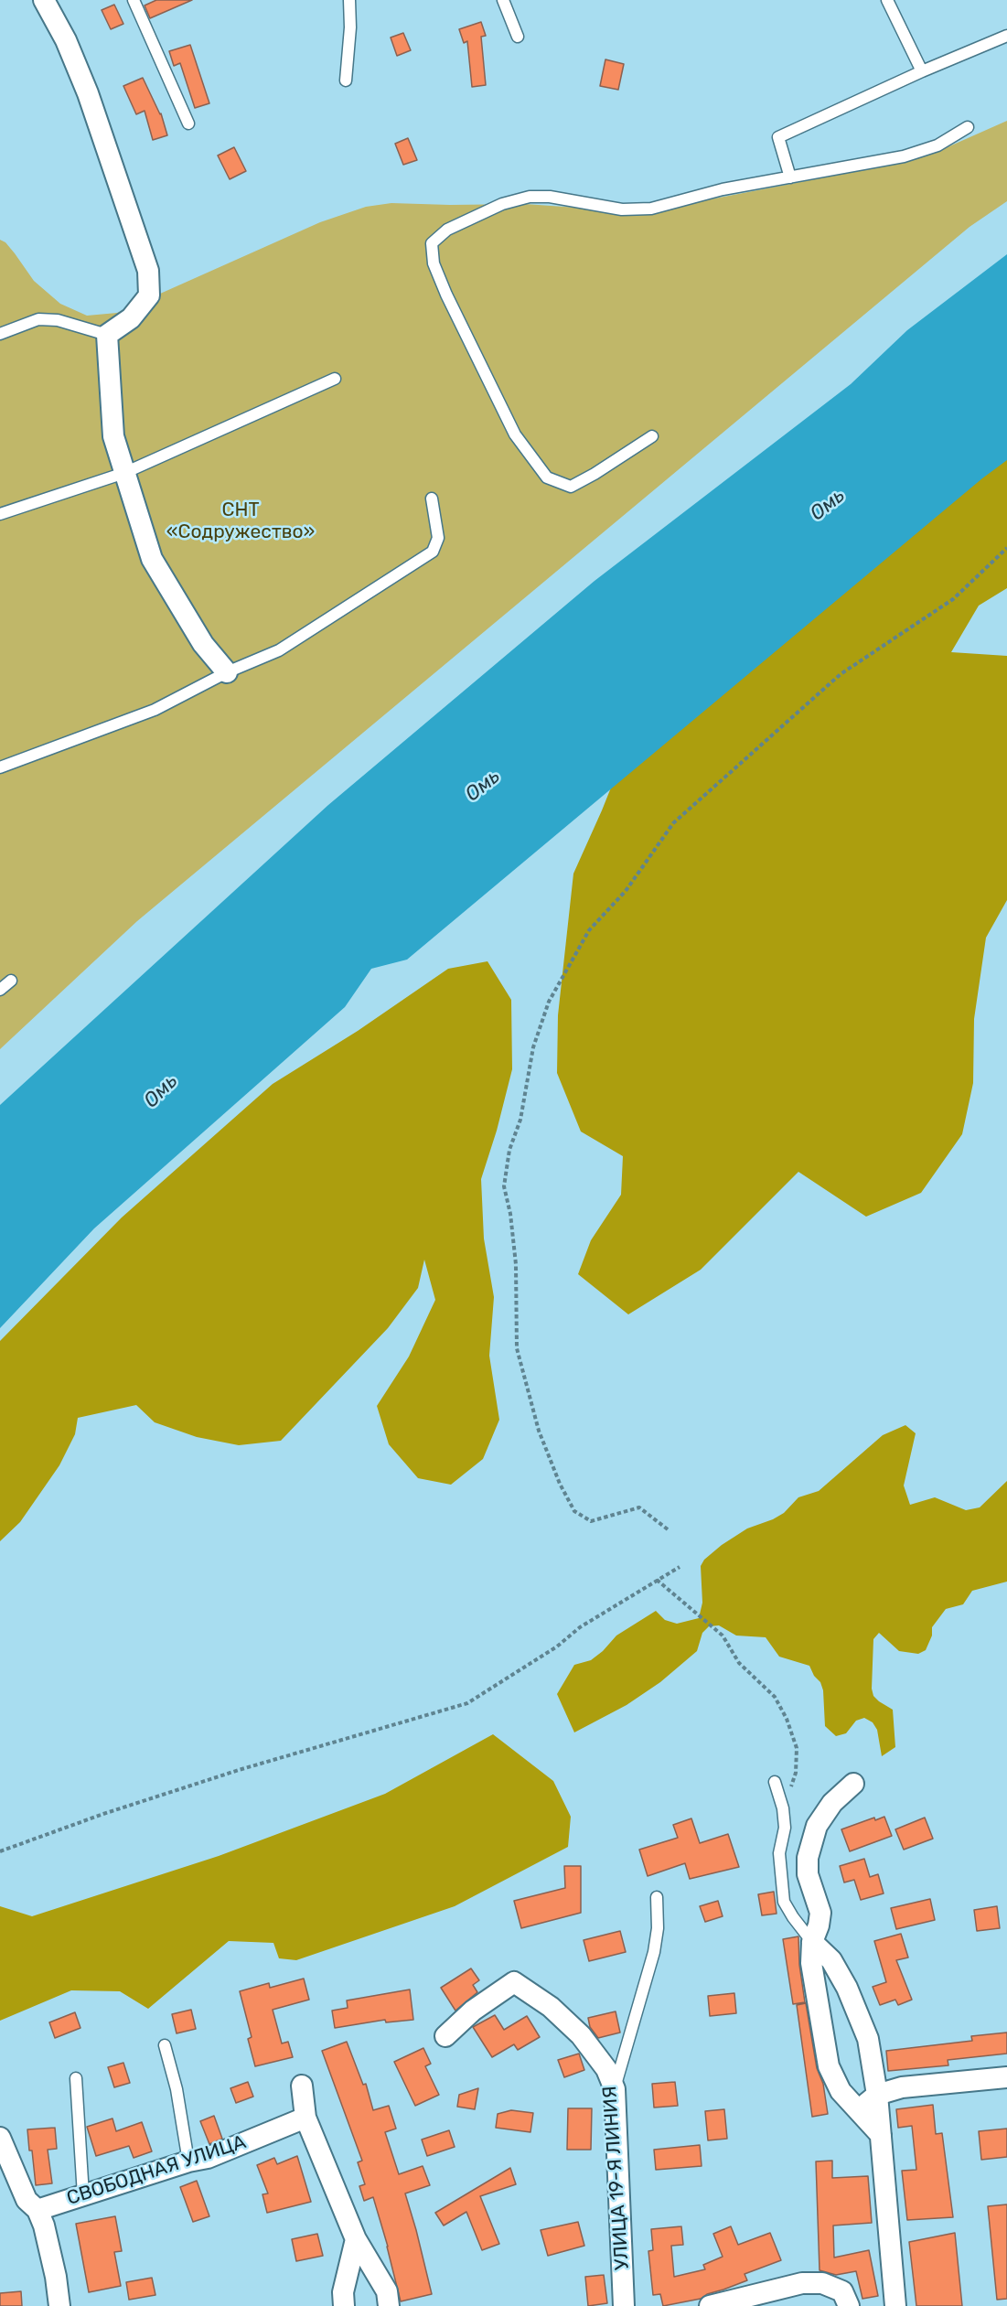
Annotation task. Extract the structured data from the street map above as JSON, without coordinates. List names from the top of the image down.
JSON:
{
  "streets": {
    "street": ["СВОБОДНАЯ УЛИЦА", "УЛИЦА 19-Я ЛИНИЯ"]
  },
  "water": ["Омь"],
  "parks": ["СНТ «Содружество»"]
}
